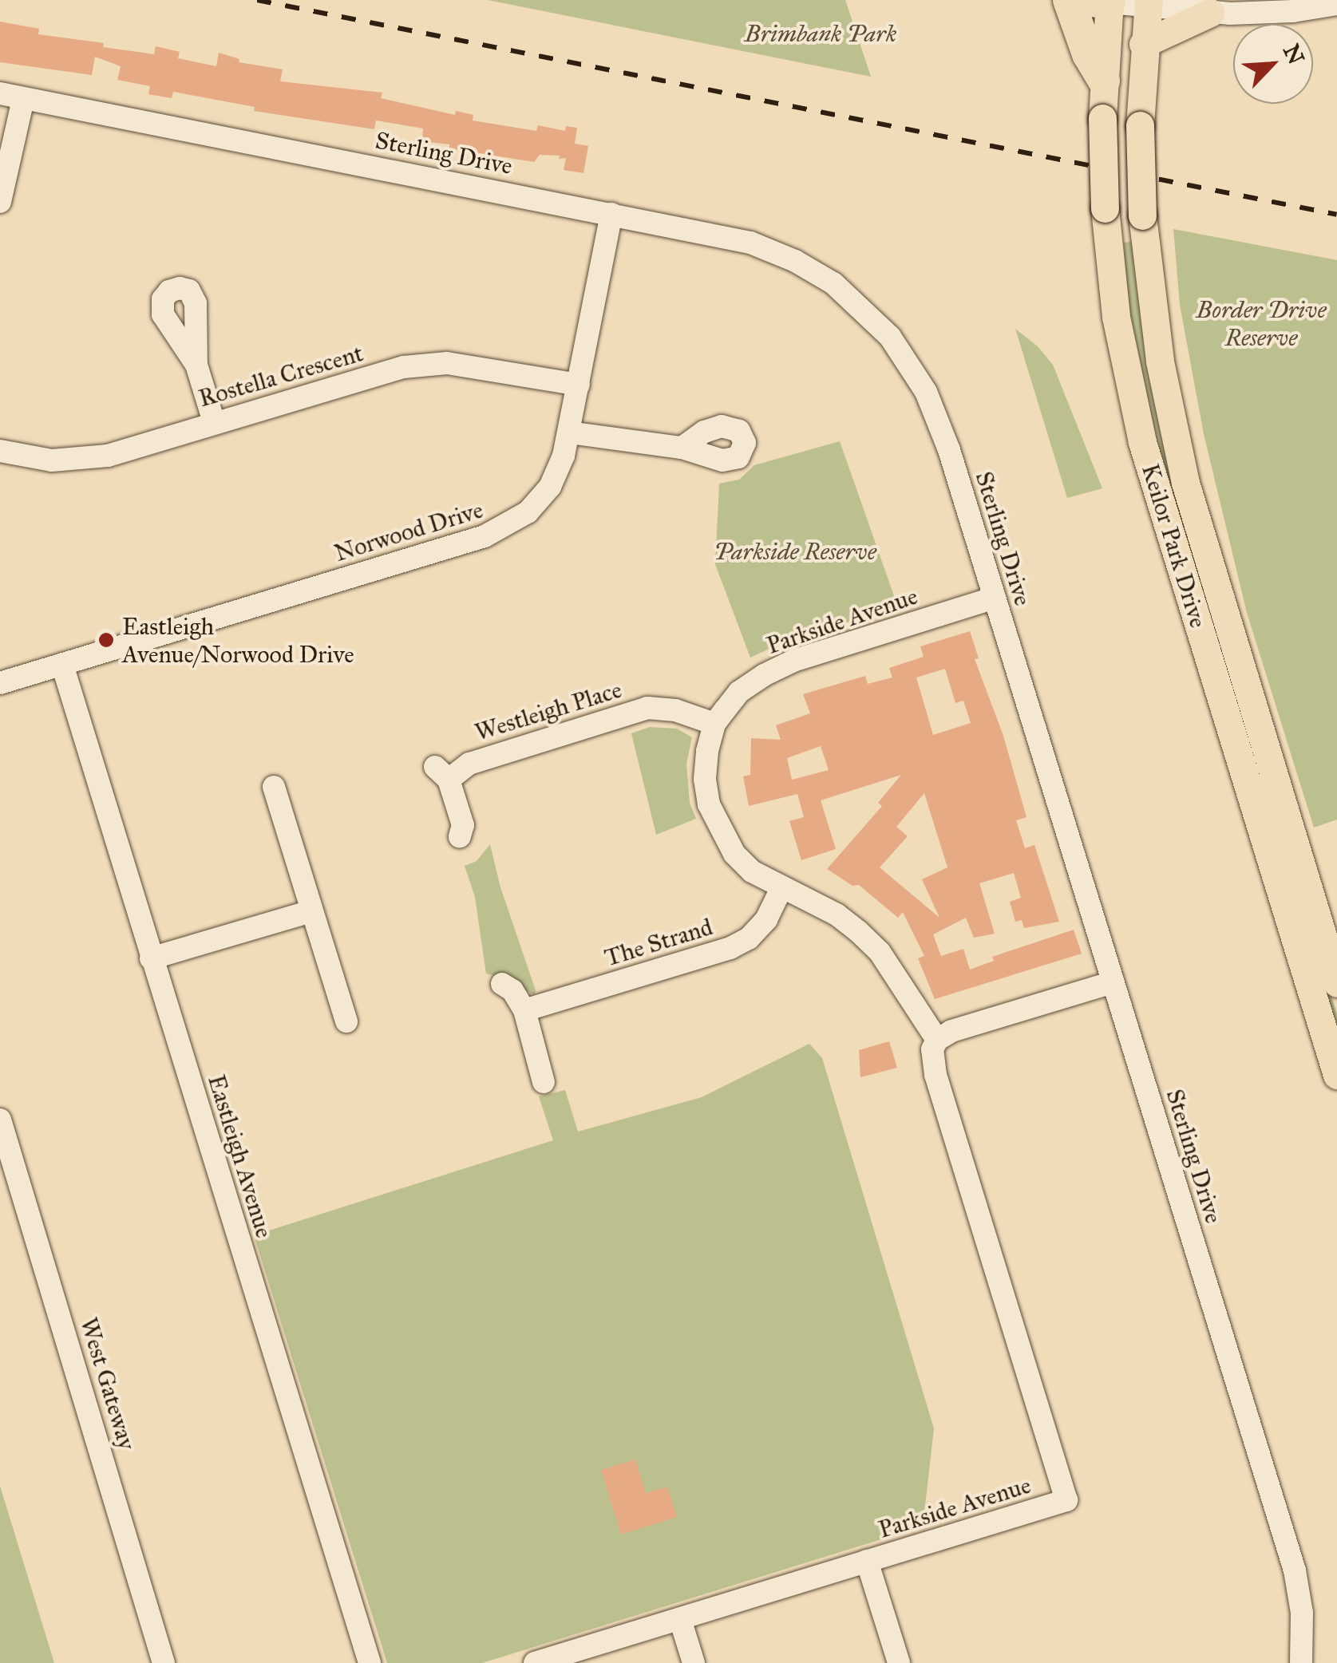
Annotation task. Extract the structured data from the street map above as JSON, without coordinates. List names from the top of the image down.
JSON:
{
  "streets": {
    "main road": ["Keilor Park Drive"],
    "street": [
      "Sterling Drive",
      "Rostella Crescent",
      "Norwood Drive",
      "Parkside Avenue",
      "Westleigh Place",
      "The Strand",
      "Eastleigh Avenue",
      "West Gateway"
    ]
  },
  "crossings": [
    ["Sterling Drive", "Norwood Drive"],
    ["Sterling Drive", "Parkside Avenue"],
    ["Rostella Crescent", "Norwood Drive"],
    ["Norwood Drive", "Eastleigh Avenue"],
    ["Parkside Avenue", "Westleigh Place"],
    ["Parkside Avenue", "The Strand"]
  ],
  "parks": ["Brimbank Park", "Border Drive Reserve", "Parkside Reserve"],
  "places": ["Eastleigh Avenue/Norwood Drive"],
  "north": "top right"
}
